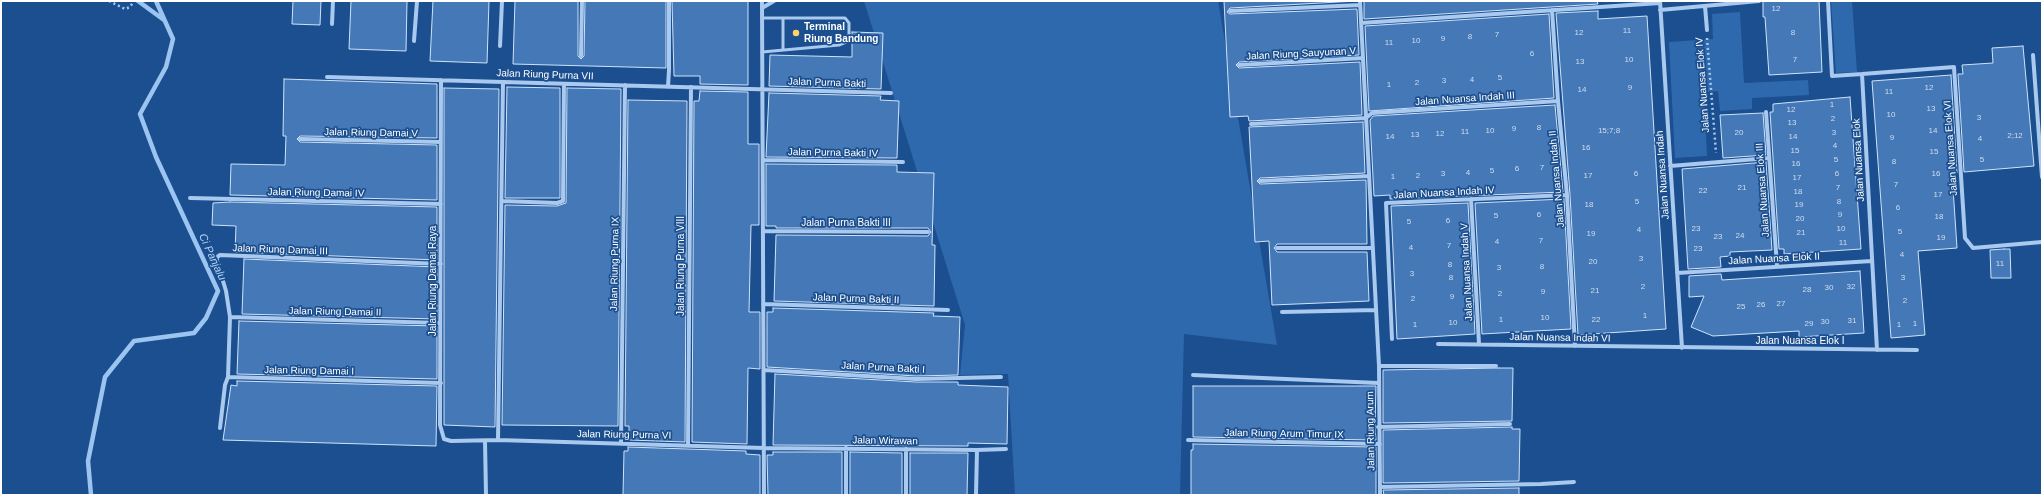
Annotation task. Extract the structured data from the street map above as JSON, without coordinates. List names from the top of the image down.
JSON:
{
  "streets": {
    "street": [
      "Jalan Riung Sauyunan V",
      "Jalan Riung Purna VII",
      "Jalan Purna Bakti",
      "Jalan Nuansa Elok IV",
      "Jalan Nuansa Indah III",
      "Jalan Riung Damai V",
      "Jalan Nuansa Elok VI",
      "Jalan Purna Bakti IV",
      "Jalan Nuansa Elok",
      "Jalan Nuansa Indah",
      "Jalan Nuansa Indah II",
      "Jalan Nuansa Elok III",
      "Jalan Riung Damai IV",
      "Jalan Nuansa Indah IV",
      "Jalan Purna Bakti III",
      "Jalan Riung Damai III",
      "Jalan Nuansa Elok II",
      "Jalan Riung Purna IX",
      "Jalan Riung Purna VIII",
      "Jalan Nuansa Indah V",
      "Jalan Riung Damai Raya",
      "Jalan Purna Bakti II",
      "Jalan Riung Damai II",
      "Jalan Nuansa Indah VI",
      "Jalan Nuansa Elok I",
      "Jalan Purna Bakti I",
      "Jalan Riung Damai I",
      "Jalan Riung Arum",
      "Jalan Riung Arum Timur IX",
      "Jalan Riung Purna VI",
      "Jalan Wirawan"
    ]
  },
  "crossings": [
    ["Jalan Riung Sauyunan V", "Jalan Riung Arum"],
    ["Jalan Riung Purna VII", "Jalan Purna Bakti"],
    ["Jalan Riung Purna VII", "Jalan Riung Purna IX"],
    ["Jalan Riung Purna VII", "Jalan Riung Purna VIII"],
    ["Jalan Riung Purna VII", "Jalan Riung Damai Raya"],
    ["Jalan Nuansa Indah III", "Jalan Nuansa Indah II"],
    ["Jalan Nuansa Indah III", "Jalan Riung Arum"],
    ["Jalan Riung Damai V", "Jalan Riung Damai Raya"],
    ["Jalan Nuansa Elok VI", "Jalan Nuansa Elok"],
    ["Jalan Nuansa Elok", "Jalan Nuansa Elok II"],
    ["Jalan Nuansa Elok", "Jalan Nuansa Elok I"],
    ["Jalan Nuansa Indah", "Jalan Nuansa Elok II"],
    ["Jalan Nuansa Indah", "Jalan Nuansa Indah VI"],
    ["Jalan Nuansa Indah", "Jalan Nuansa Elok I"],
    ["Jalan Nuansa Indah II", "Jalan Nuansa Indah IV"],
    ["Jalan Nuansa Indah II", "Jalan Nuansa Indah VI"],
    ["Jalan Nuansa Elok III", "Jalan Nuansa Elok II"],
    ["Jalan Riung Damai IV", "Jalan Riung Damai Raya"],
    ["Jalan Nuansa Indah IV", "Jalan Nuansa Indah V"],
    ["Jalan Riung Damai III", "Jalan Riung Damai Raya"],
    ["Jalan Riung Damai III", "Jalan Riung Damai II"],
    ["Jalan Riung Damai III", "Jalan Riung Damai I"],
    ["Jalan Riung Purna IX", "Jalan Riung Purna VI"],
    ["Jalan Riung Purna VIII", "Jalan Riung Purna VI"],
    ["Jalan Nuansa Indah V", "Jalan Nuansa Indah VI"],
    ["Jalan Riung Damai Raya", "Jalan Riung Damai II"],
    ["Jalan Riung Damai Raya", "Jalan Riung Damai I"],
    ["Jalan Riung Damai Raya", "Jalan Riung Purna VI"],
    ["Jalan Nuansa Indah VI", "Jalan Nuansa Elok I"],
    ["Jalan Riung Arum", "Jalan Riung Arum Timur IX"],
    ["Jalan Riung Purna VI", "Jalan Wirawan"]
  ],
  "water": ["Ci Panjalu"],
  "places": ["Terminal Riung Bandung"],
  "house_numbers": [
    "12",
    "11",
    "12",
    "8",
    "7",
    "8",
    "9",
    "10",
    "11",
    "6",
    "10",
    "7",
    "13",
    "5",
    "4",
    "3",
    "2",
    "1",
    "9",
    "12",
    "14",
    "11",
    "1",
    "13",
    "12",
    "10",
    "3",
    "2",
    "13",
    "8",
    "9",
    "10",
    "15;7;8",
    "14",
    "11",
    "20",
    "3",
    "12",
    "13",
    "2;12",
    "14",
    "14",
    "9",
    "4",
    "4",
    "16",
    "15",
    "15",
    "5",
    "5",
    "8",
    "16",
    "7",
    "6",
    "5",
    "4",
    "3",
    "6",
    "6",
    "16",
    "2",
    "17",
    "1",
    "17",
    "7",
    "21",
    "7",
    "22",
    "18",
    "17",
    "5",
    "8",
    "18",
    "19",
    "6",
    "6",
    "9",
    "5",
    "18",
    "20",
    "6",
    "5",
    "23",
    "10",
    "4",
    "5",
    "21",
    "19",
    "24",
    "23",
    "19",
    "7",
    "4",
    "11",
    "7",
    "4",
    "23",
    "4",
    "3",
    "20",
    "11",
    "8",
    "8",
    "3",
    "3",
    "8",
    "3",
    "2",
    "32",
    "30",
    "28",
    "21",
    "9",
    "2",
    "9",
    "2",
    "2",
    "27",
    "26",
    "25",
    "1",
    "10",
    "1",
    "22",
    "31",
    "30",
    "10",
    "29",
    "1",
    "1",
    "1"
  ]
}
